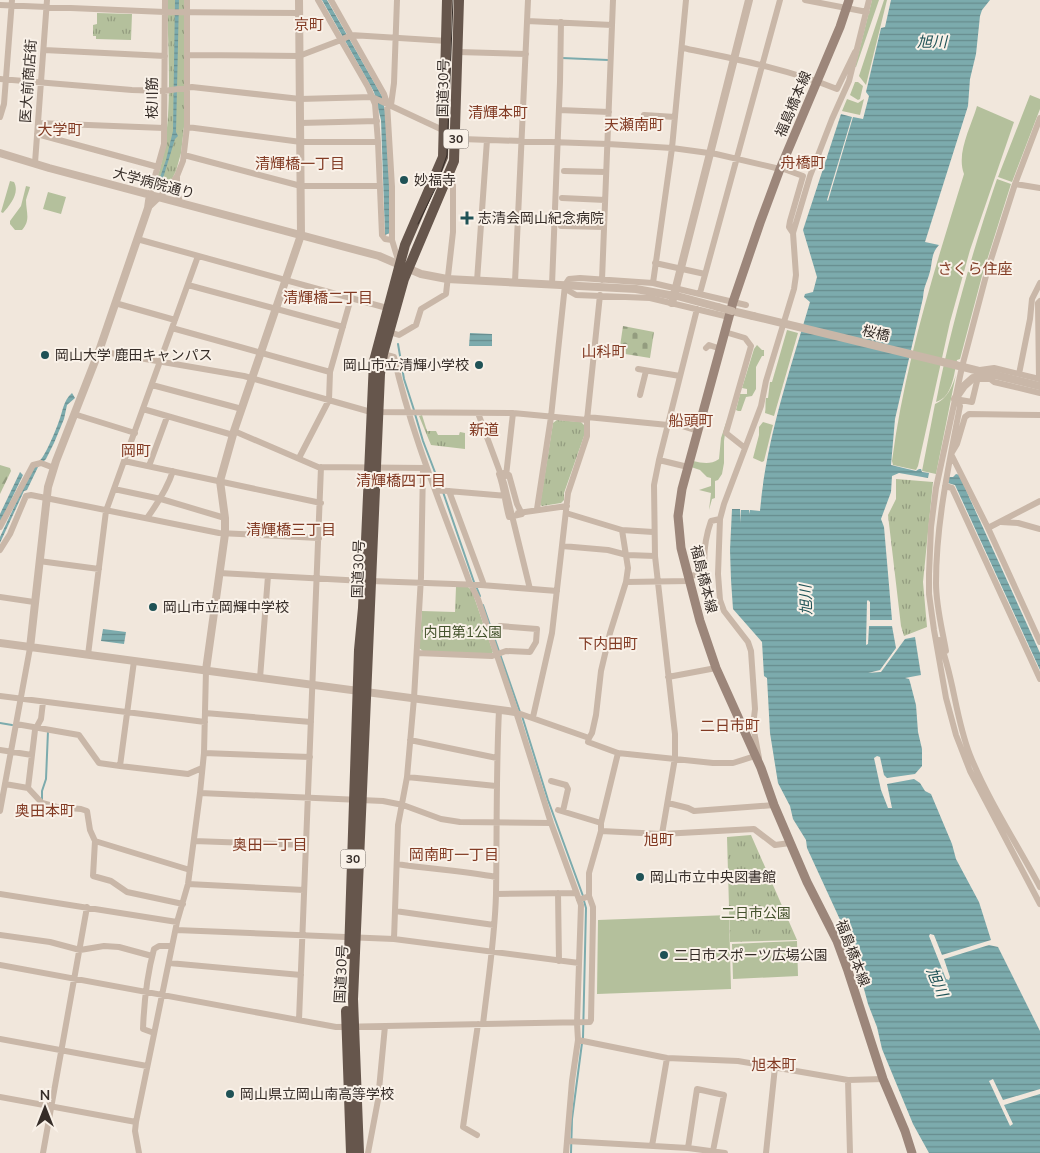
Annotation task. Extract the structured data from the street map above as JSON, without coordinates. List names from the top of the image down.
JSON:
{
  "streets": {
    "highway": ["国道30号", "30"],
    "main road": ["福島橋本線"],
    "street": [
      "医大前商店街",
      "枝川筋",
      "大学病院通り",
      "桜橋"
    ]
  },
  "crossings": [
    ["医大前商店街", "大学病院通り"],
    ["国道30号", "大学病院通り"],
    ["枝川筋", "大学病院通り"],
    ["福島橋本線", "桜橋"],
    ["大学病院通り", "桜橋"]
  ],
  "districts": [
    "京町",
    "清輝本町",
    "天瀬南町",
    "大学町",
    "舟橋町",
    "清輝橋一丁目",
    "さくら住座",
    "清輝橋二丁目",
    "山科町",
    "船頭町",
    "新道",
    "岡町",
    "清輝橋四丁目",
    "清輝橋三丁目",
    "下内田町",
    "二日市町",
    "奥田本町",
    "旭町",
    "奥田一丁目",
    "岡南町一丁目",
    "旭本町"
  ],
  "water": ["旭川"],
  "parks": ["内田第1公園", "二日市公園"],
  "places": {
    "other": [
      "妙福寺",
      "岡山大学 鹿田キャンパス",
      "岡山市立清輝小学校",
      "岡山市立岡輝中学校",
      "岡山市立中央図書館",
      "二日市スポーツ広場公園",
      "岡山県立岡山南高等学校"
    ],
    "health": ["志清会岡山紀念病院"]
  },
  "north": "top"
}
